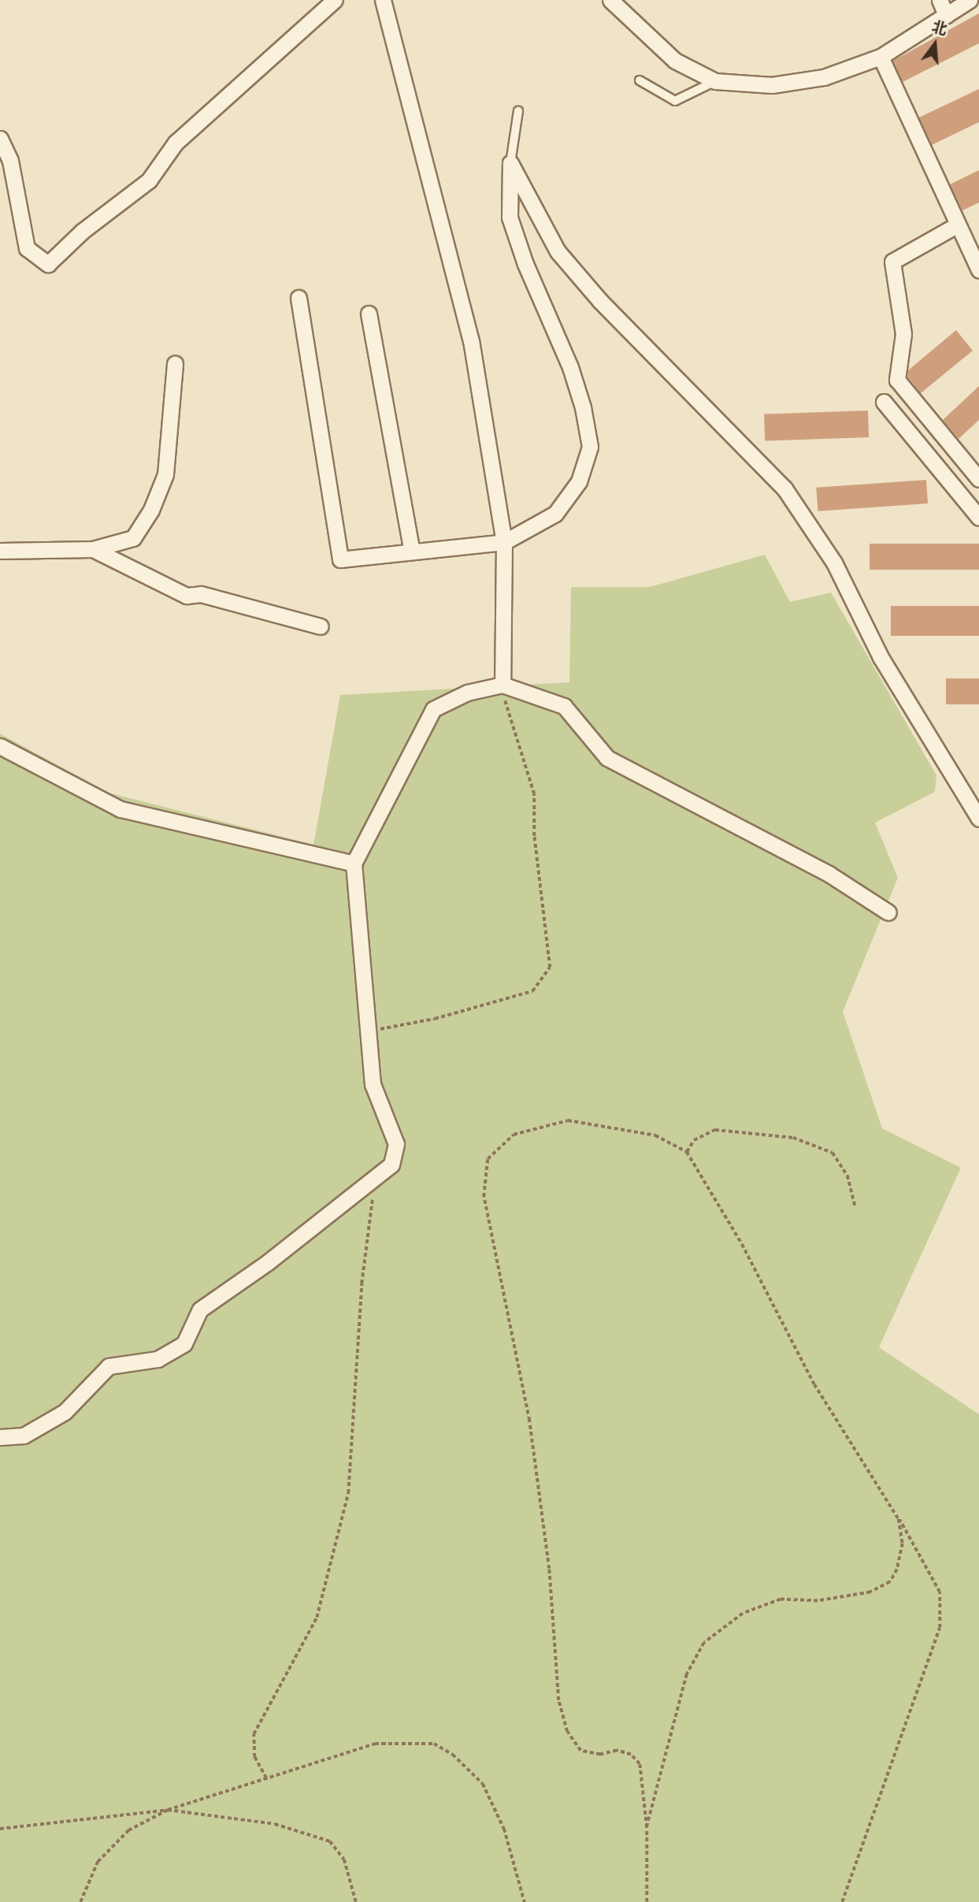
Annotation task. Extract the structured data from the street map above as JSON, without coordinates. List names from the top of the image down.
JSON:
{
  "north": "top"
}
